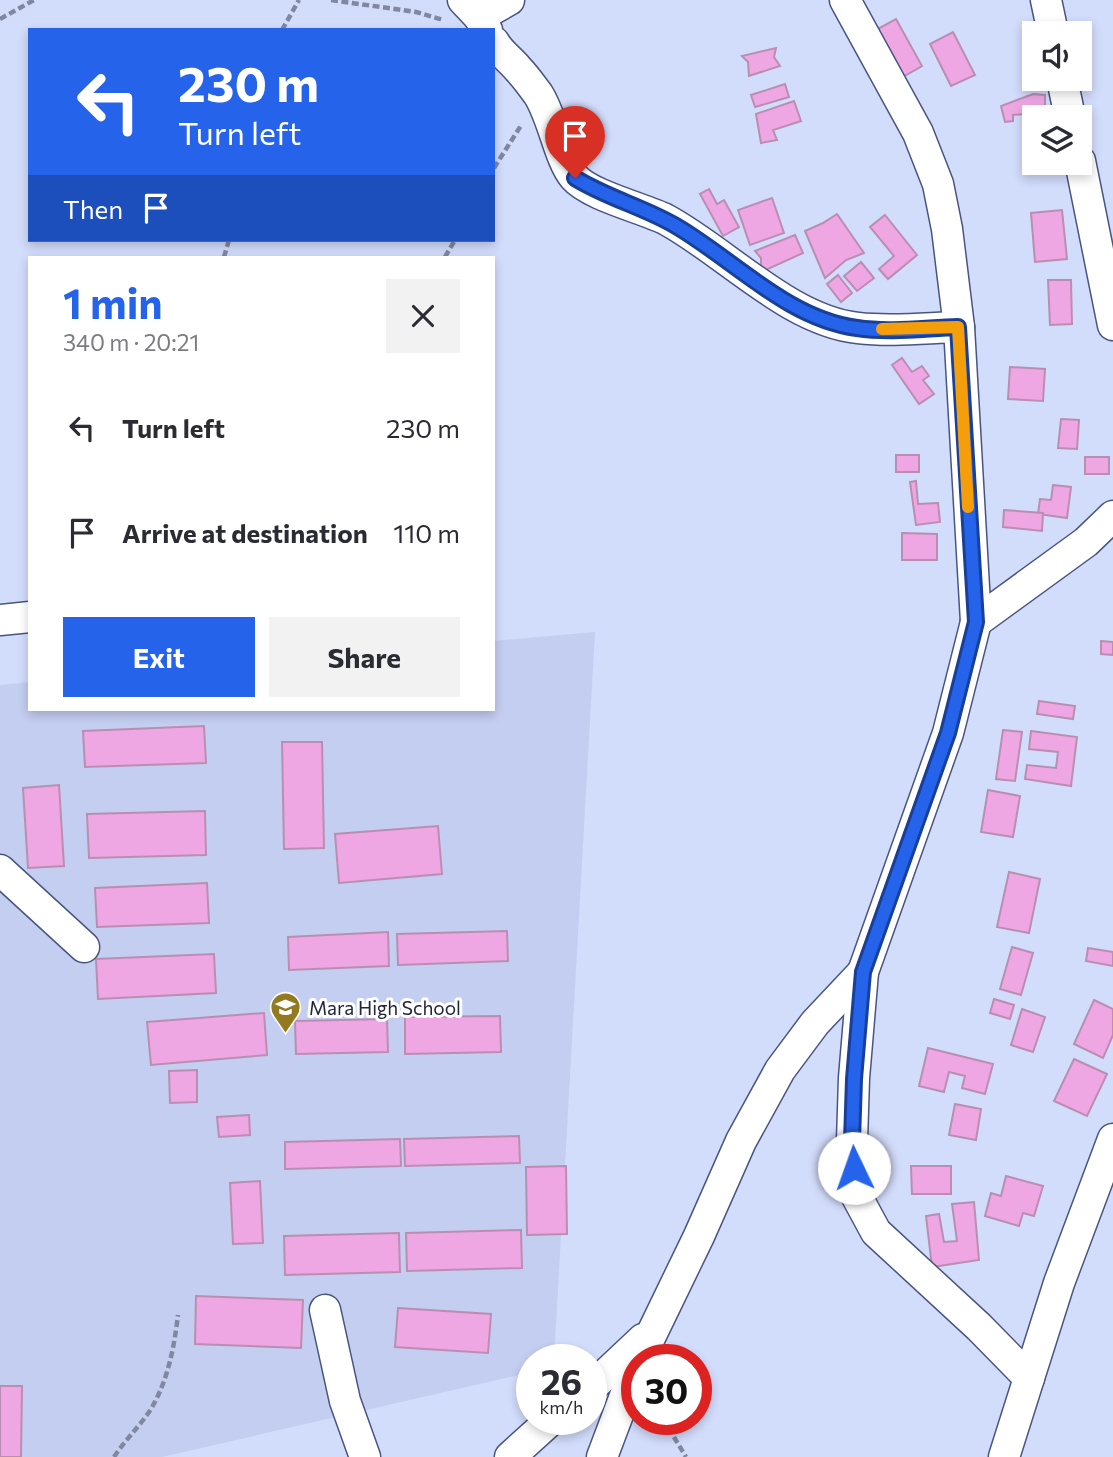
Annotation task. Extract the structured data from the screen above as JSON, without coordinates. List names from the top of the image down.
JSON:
{
  "places": {
    "school or university": ["Mara High School"]
  },
  "page": {
    "turn": ["230 m", "Turn left"],
    "then": "Then",
    "heading": ["1 min", "340 m · 20:21"],
    "list": [
      {
        "name": "Turn left",
        "value": "230 m"
      },
      {
        "name": "Arrive at destination",
        "value": "110 m"
      }
    ],
    "buttons": ["Exit", "Share"],
    "speed": "26 km/h",
    "limit": "30"
  }
}
